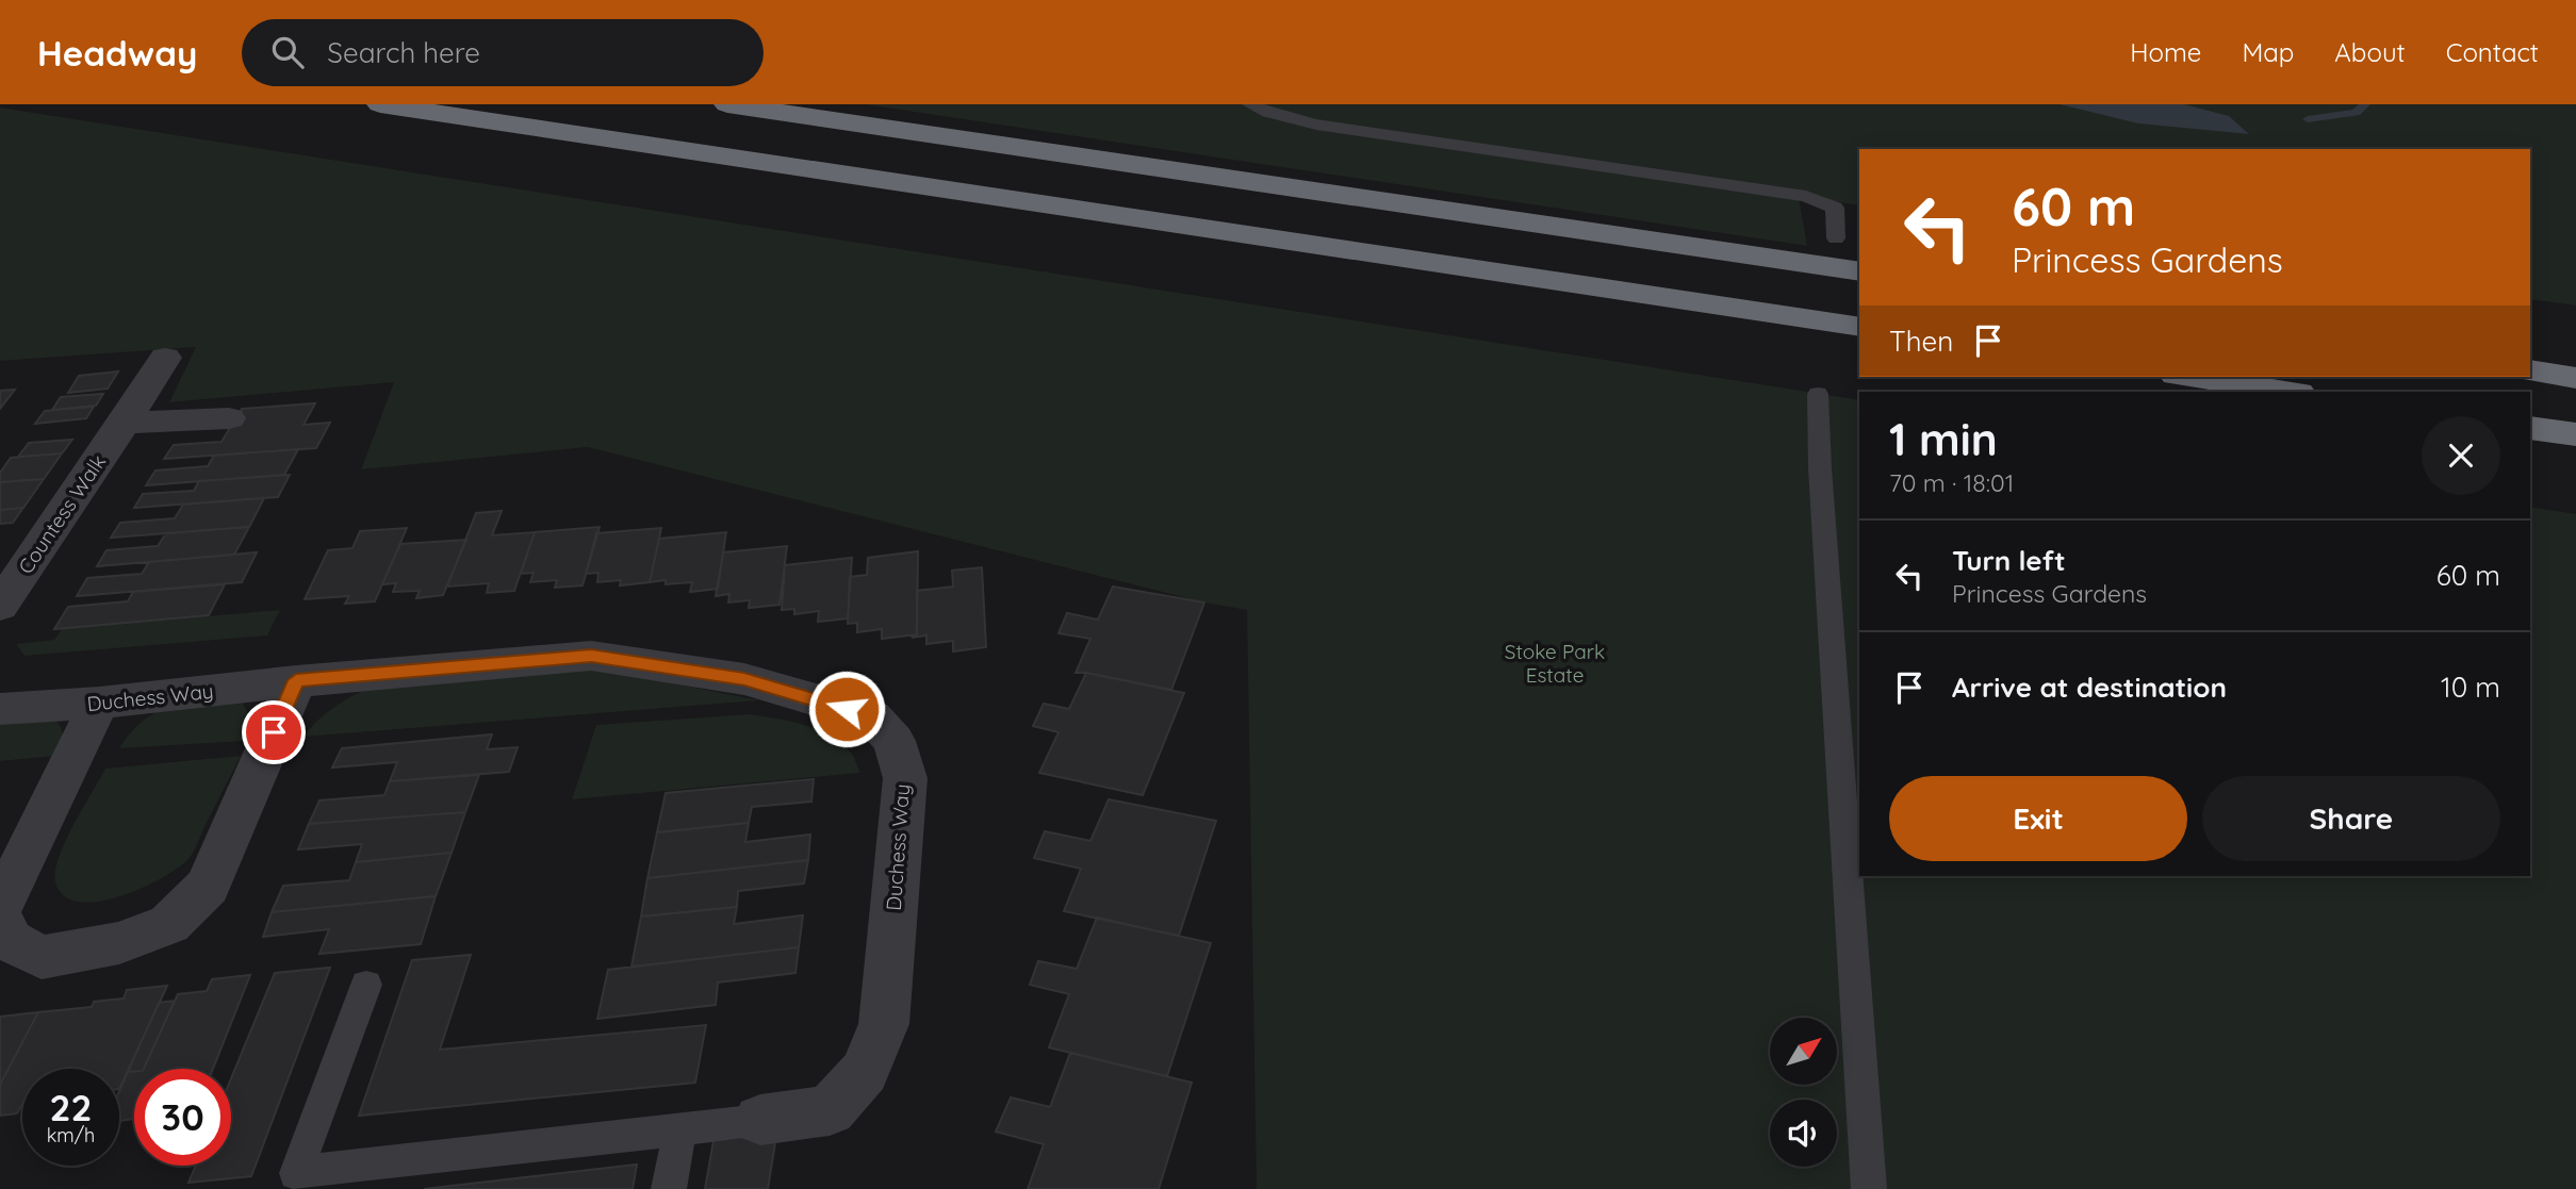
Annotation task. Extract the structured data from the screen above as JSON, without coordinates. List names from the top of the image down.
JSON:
{
  "streets": {
    "street": ["Countess Walk", "Duchess Way"]
  },
  "parks": ["Stoke Park Estate"],
  "north": "top right",
  "page": {
    "header": "Headway",
    "search": "Search here",
    "nav": [
      "Home",
      "Map",
      "About",
      "Contact"
    ],
    "turn": ["60 m", "Princess Gardens"],
    "then": "Then",
    "heading": ["1 min", "70 m · 18:01"],
    "list": [
      {
        "name": "Turn left",
        "note": "Princess Gardens",
        "value": "60 m"
      },
      {
        "name": "Arrive at destination",
        "value": "10 m"
      }
    ],
    "buttons": ["Exit", "Share"],
    "speed": "22 km/h",
    "limit": "30"
  }
}
